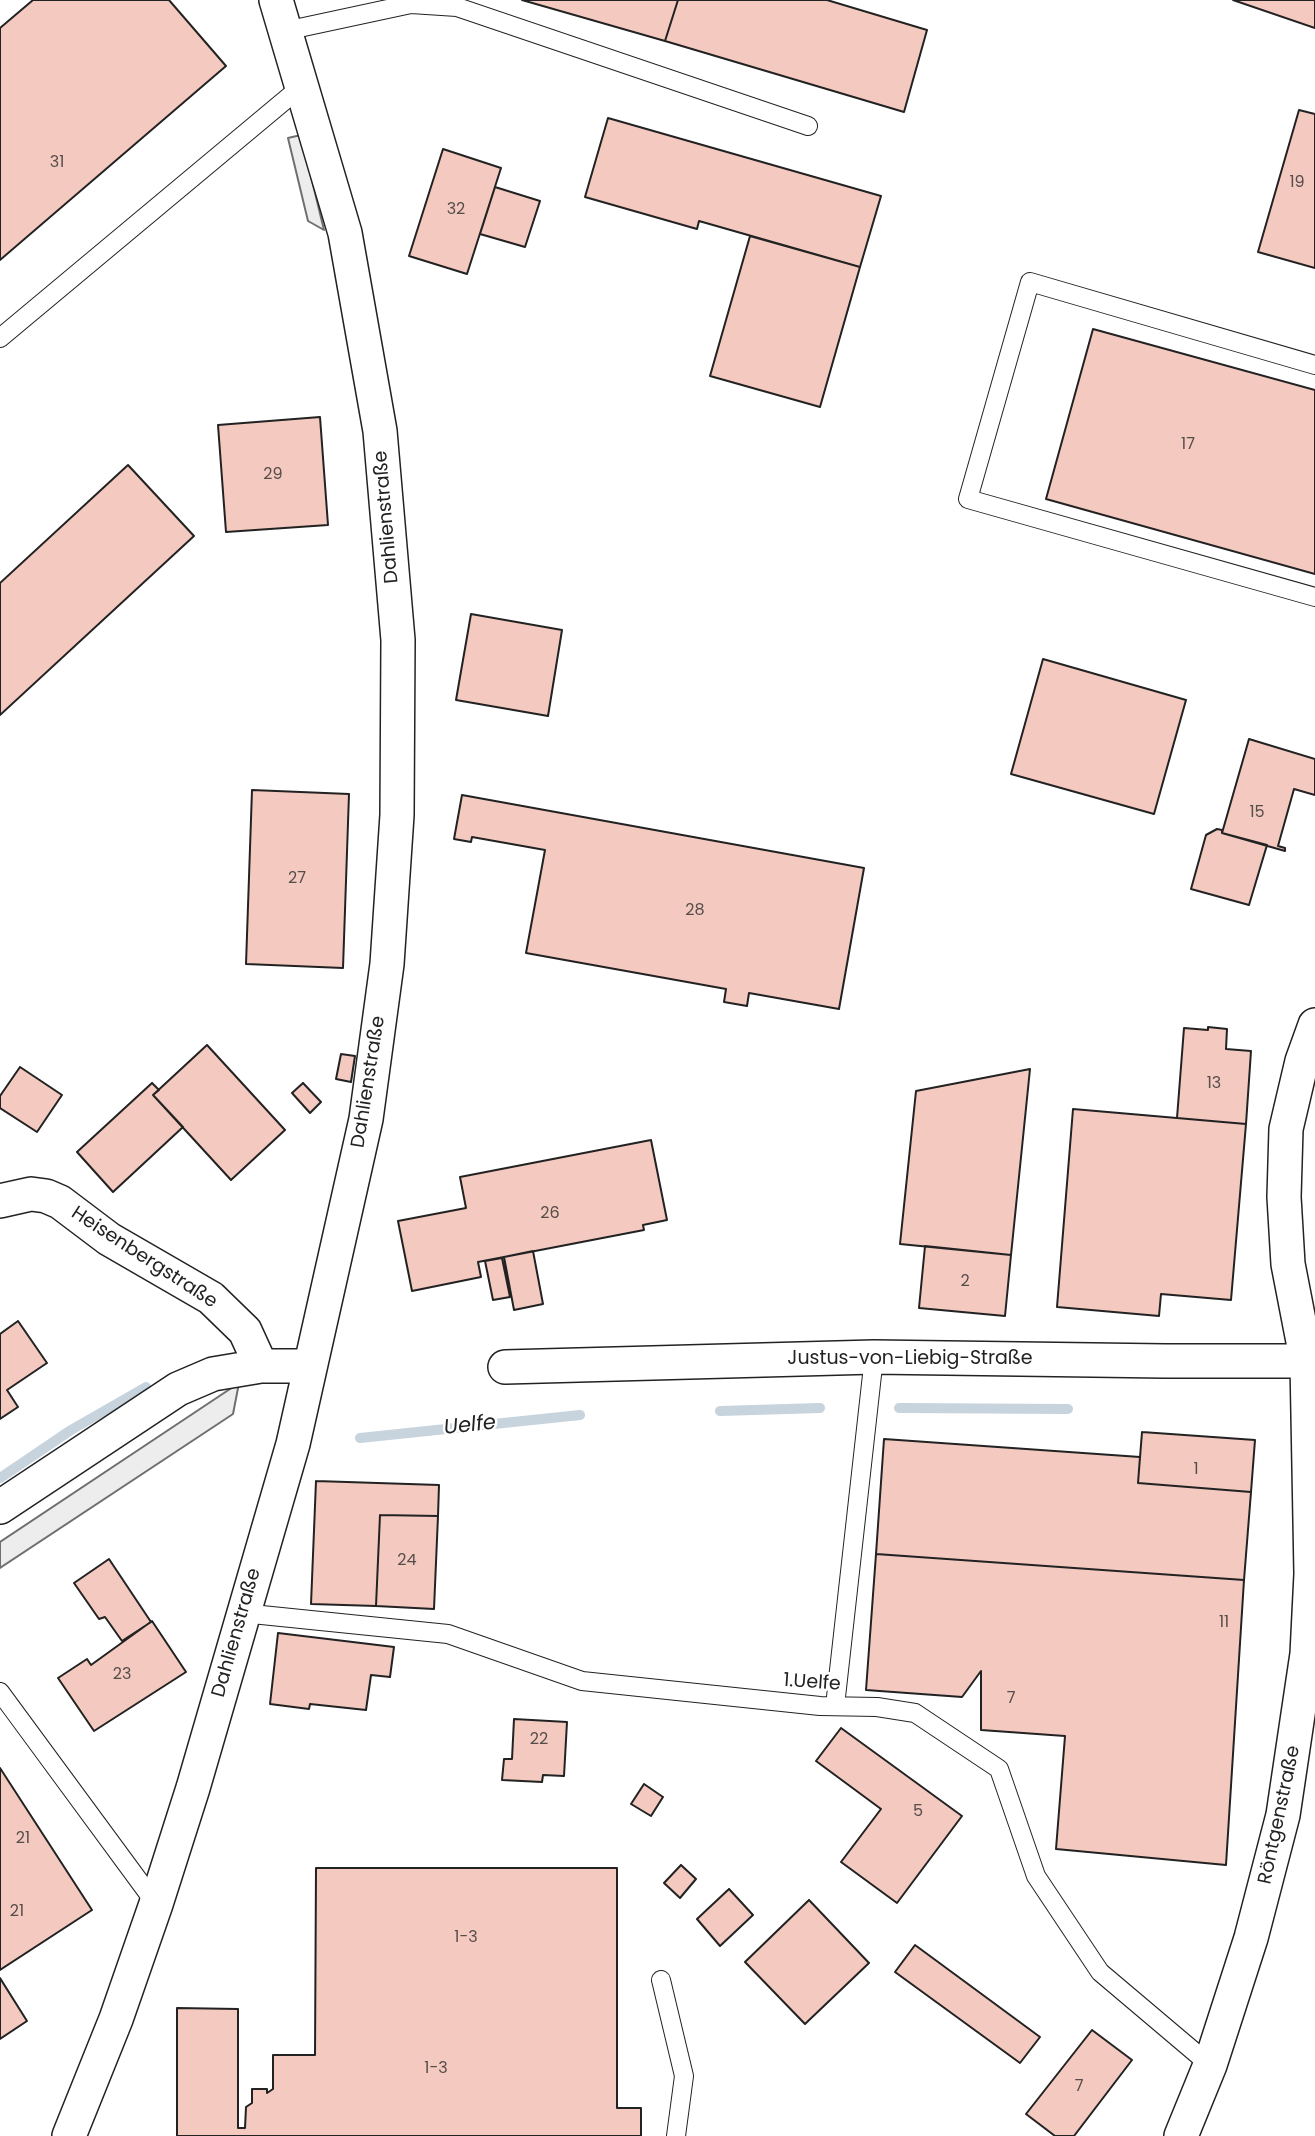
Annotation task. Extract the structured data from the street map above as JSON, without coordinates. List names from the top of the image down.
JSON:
{
  "streets": {
    "street": [
      "Dahlienstraße",
      "Heisenbergstraße",
      "Justus-von-Liebig-Straße",
      "Röntgenstraße"
    ],
    "lane": ["1.Uelfe"]
  },
  "crossings": [
    ["Dahlienstraße", "1.Uelfe"],
    ["Justus-von-Liebig-Straße", "Röntgenstraße"],
    ["1.Uelfe", "Röntgenstraße"]
  ],
  "water": ["Uelfe"],
  "house_numbers": [
    "31",
    "19",
    "32",
    "17",
    "29",
    "15",
    "27",
    "28",
    "13",
    "26",
    "2",
    "1",
    "24",
    "11",
    "23",
    "7",
    "22",
    "5",
    "21",
    "21",
    "1-3",
    "1-3",
    "7"
  ]
}
